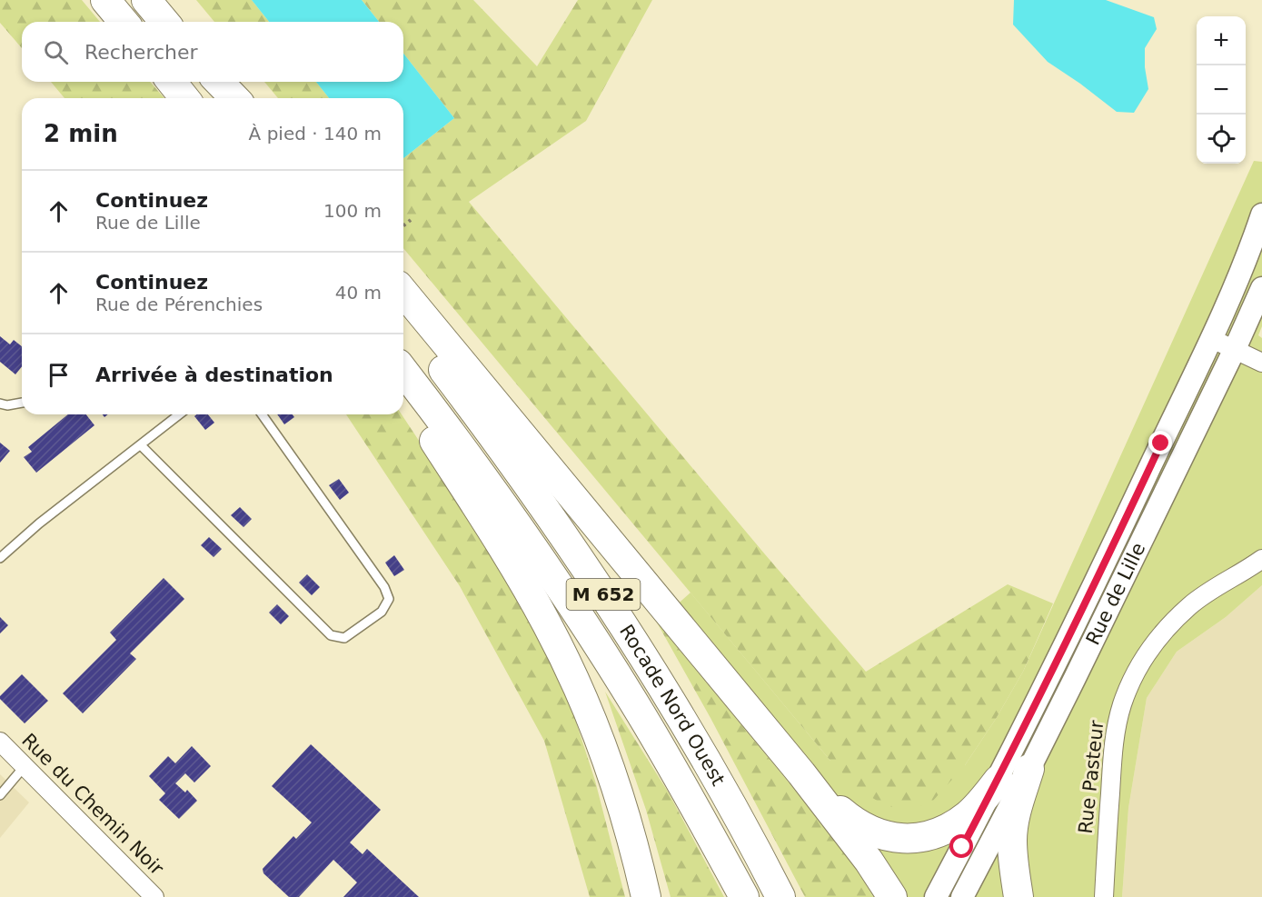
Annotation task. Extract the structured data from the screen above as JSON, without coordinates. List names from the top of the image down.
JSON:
{
  "streets": {
    "highway": ["M 652", "Rocade Nord Ouest"],
    "street": ["Rue de Lille", "Rue Pasteur", "Rue du Chemin Noir"]
  },
  "page": {
    "map_buttons": ["+", "−"],
    "search": "Rechercher",
    "heading": ["2 min", "À pied · 140 m"],
    "list": [
      ["Continuez", "Rue de Lille", "100 m"],
      ["Continuez", "Rue de Pérenchies", "40 m"],
      "Arrivée à destination"
    ]
  }
}
